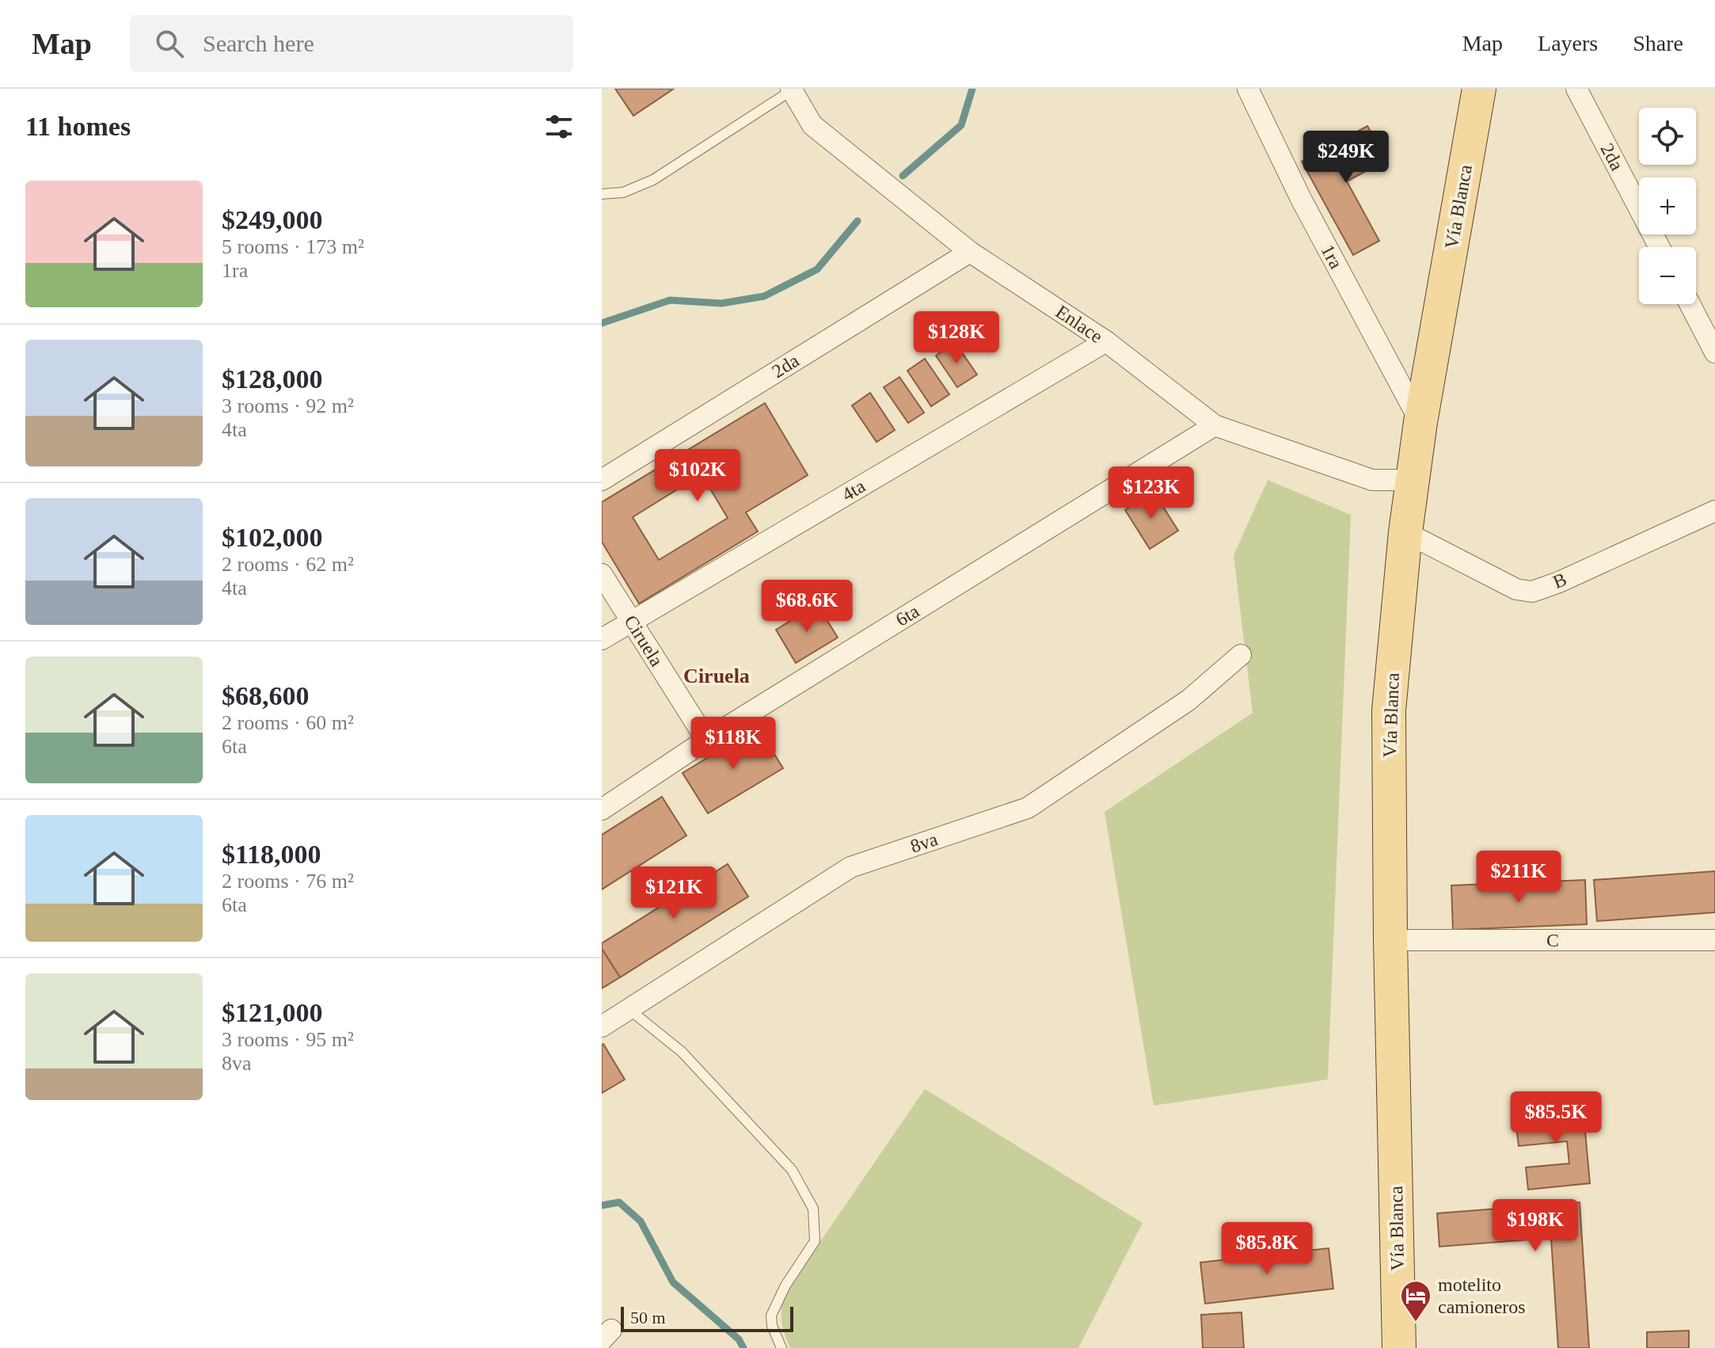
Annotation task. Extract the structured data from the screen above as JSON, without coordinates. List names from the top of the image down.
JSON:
{
  "streets": {
    "main road": ["Vía Blanca"],
    "street": [
      "2da",
      "1ra",
      "Enlace",
      "4ta",
      "B",
      "6ta",
      "Ciruela",
      "8va",
      "C"
    ]
  },
  "crossings": [
    ["2da", "Enlace"],
    ["Vía Blanca", "1ra"],
    ["Vía Blanca", "Enlace"],
    ["Vía Blanca", "B"],
    ["Vía Blanca", "C"],
    ["Enlace", "4ta"],
    ["Enlace", "6ta"],
    ["4ta", "Ciruela"],
    ["6ta", "Ciruela"]
  ],
  "districts": ["Ciruela"],
  "places": {
    "hotel": ["motelito camioneros"]
  },
  "scale_bar": "50 m",
  "page": {
    "header": "Map",
    "search": "Search here",
    "nav": ["Map", "Layers", "Share"],
    "heading": "11 homes",
    "map_buttons": ["+", "−"],
    "price": [
      "$249K",
      "$128K",
      "$102K",
      "$123K",
      "$68.6K",
      "$118K",
      "$211K",
      "$121K",
      "$85.5K",
      "$198K",
      "$85.8K"
    ],
    "list": [
      {
        "name": "$249,000",
        "note": "5 rooms · 173 m² · 1ra"
      },
      {
        "name": "$128,000",
        "note": "3 rooms · 92 m² · 4ta"
      },
      {
        "name": "$102,000",
        "note": "2 rooms · 62 m² · 4ta"
      },
      {
        "name": "$68,600",
        "note": "2 rooms · 60 m² · 6ta"
      },
      {
        "name": "$118,000",
        "note": "2 rooms · 76 m² · 6ta"
      },
      {
        "name": "$121,000",
        "note": "3 rooms · 95 m² · 8va"
      }
    ],
    "scale": "50 m"
  }
}
